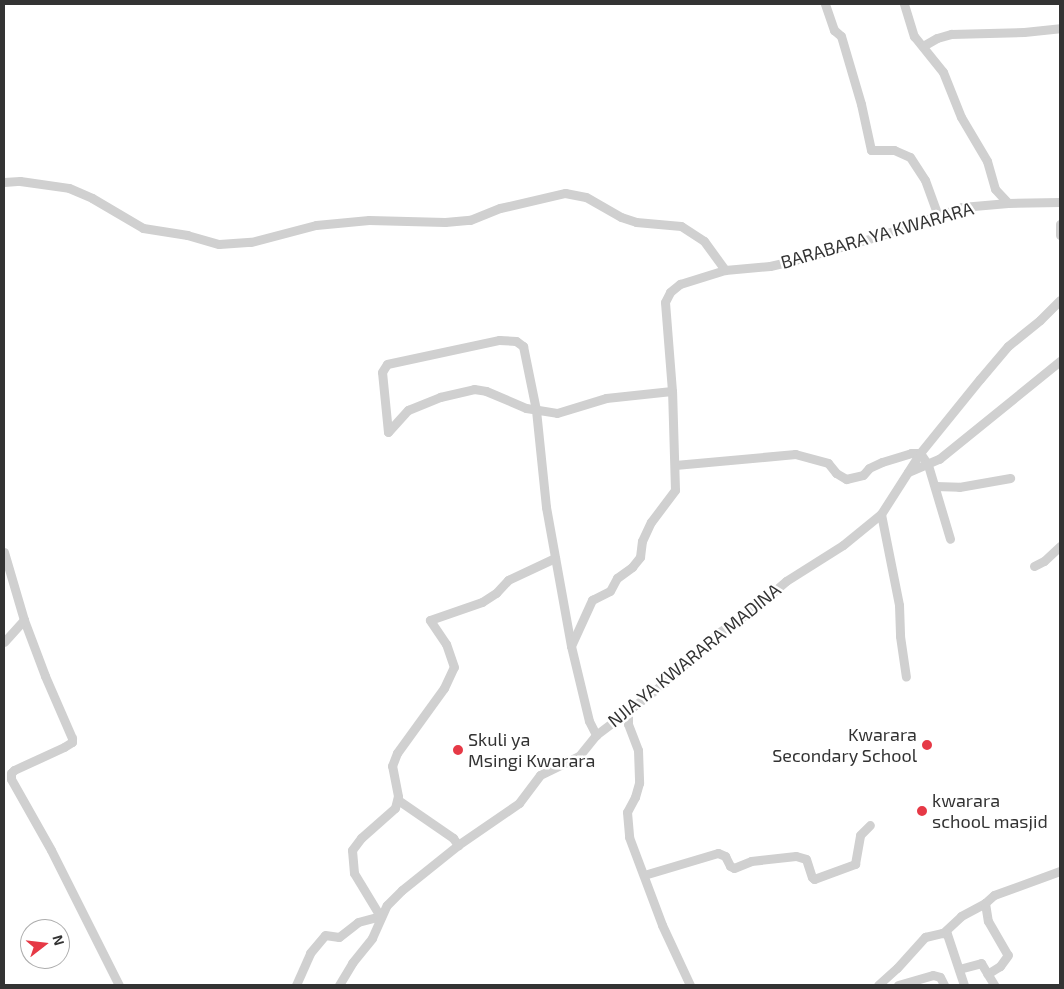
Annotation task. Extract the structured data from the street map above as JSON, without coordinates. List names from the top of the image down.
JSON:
{
  "streets": {
    "street": ["BARABARA YA KWARARA", "NJIA YA KWARARA MADINA"]
  },
  "places": ["Kwarara Secondary School", "Skuli ya Msingi Kwarara", "kwarara schooL masjid"],
  "north": "right"
}
